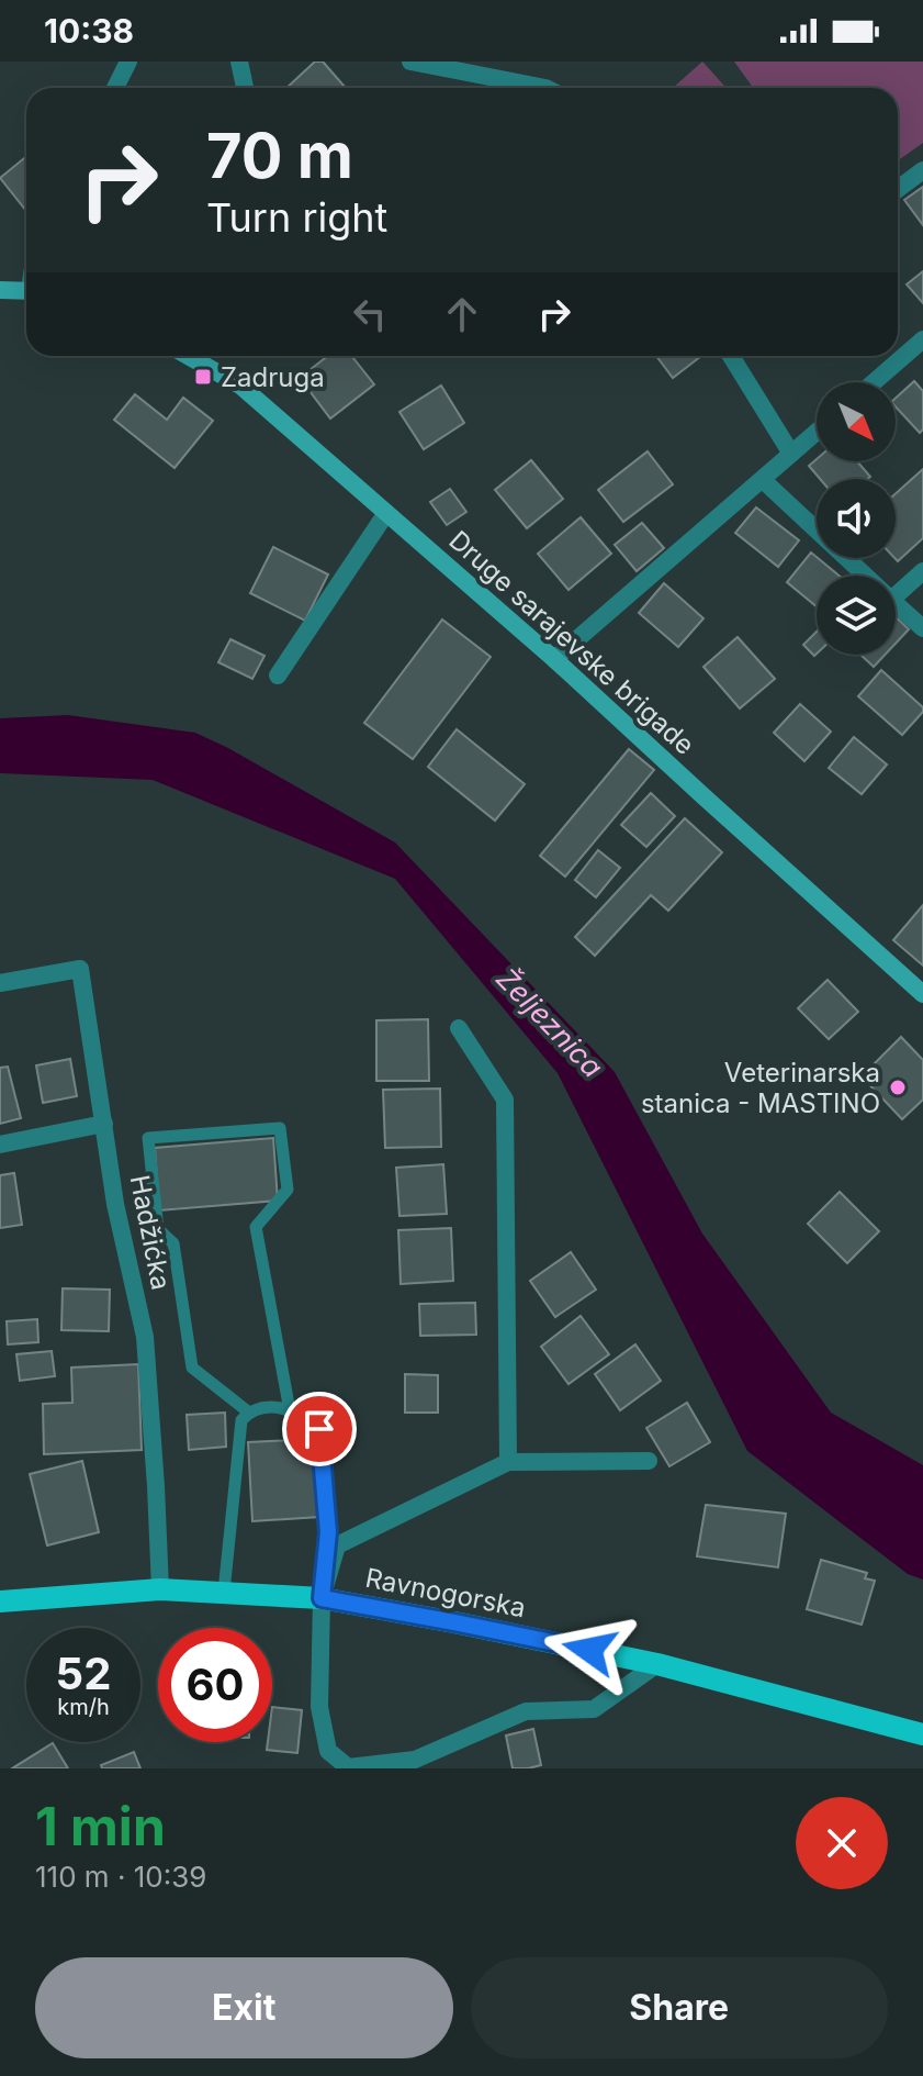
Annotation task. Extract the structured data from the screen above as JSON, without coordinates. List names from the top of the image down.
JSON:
{
  "streets": {
    "main road": ["Druge sarajevske brigade", "Ravnogorska"],
    "street": ["Hadžićka"]
  },
  "crossings": [
    ["Hadžićka", "Ravnogorska"]
  ],
  "water": ["Željeznica"],
  "places": {
    "transit": ["Zadruga"],
    "other": ["Veterinarska stanica - MASTINO"]
  },
  "north": "bottom right",
  "page": {
    "status": "10:38",
    "turn": ["70 m", "Turn right"],
    "speed": "52 km/h",
    "limit": "60",
    "heading": ["1 min", "110 m · 10:39"],
    "buttons": ["Exit", "Share"]
  }
}
